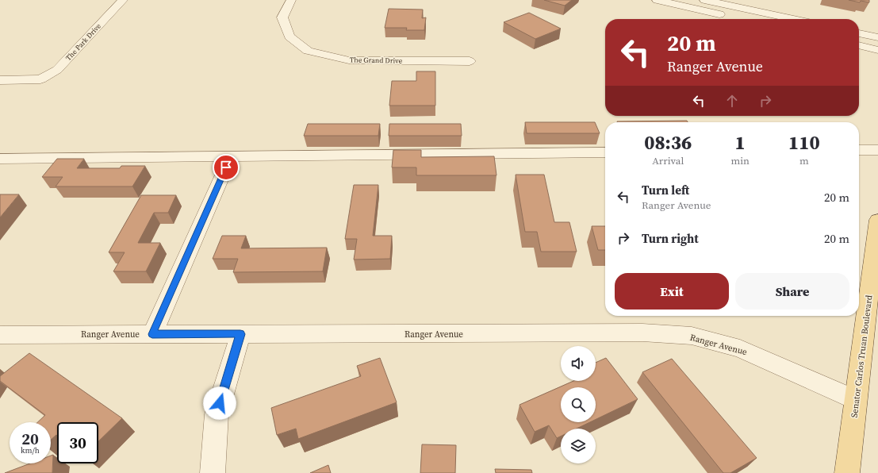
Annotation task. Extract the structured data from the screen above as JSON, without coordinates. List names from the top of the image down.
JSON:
{
  "streets": {
    "main road": ["Senator Carlos Truan Boulevard"],
    "street": ["The Park Drive", "The Grand Drive", "Ranger Avenue"]
  },
  "crossings": [
    ["Ranger Avenue", "Senator Carlos Truan Boulevard"]
  ],
  "page": {
    "turn": ["20 m", "Ranger Avenue"],
    "eta": [
      "08:36",
      "Arrival",
      "1",
      "min",
      "110",
      "m"
    ],
    "list": [
      {
        "name": "Turn left",
        "note": "Ranger Avenue",
        "value": "20 m"
      },
      {
        "name": "Turn right",
        "value": "20 m"
      }
    ],
    "buttons": ["Exit", "Share"],
    "speed": "20 km/h",
    "limit": "30"
  }
}
